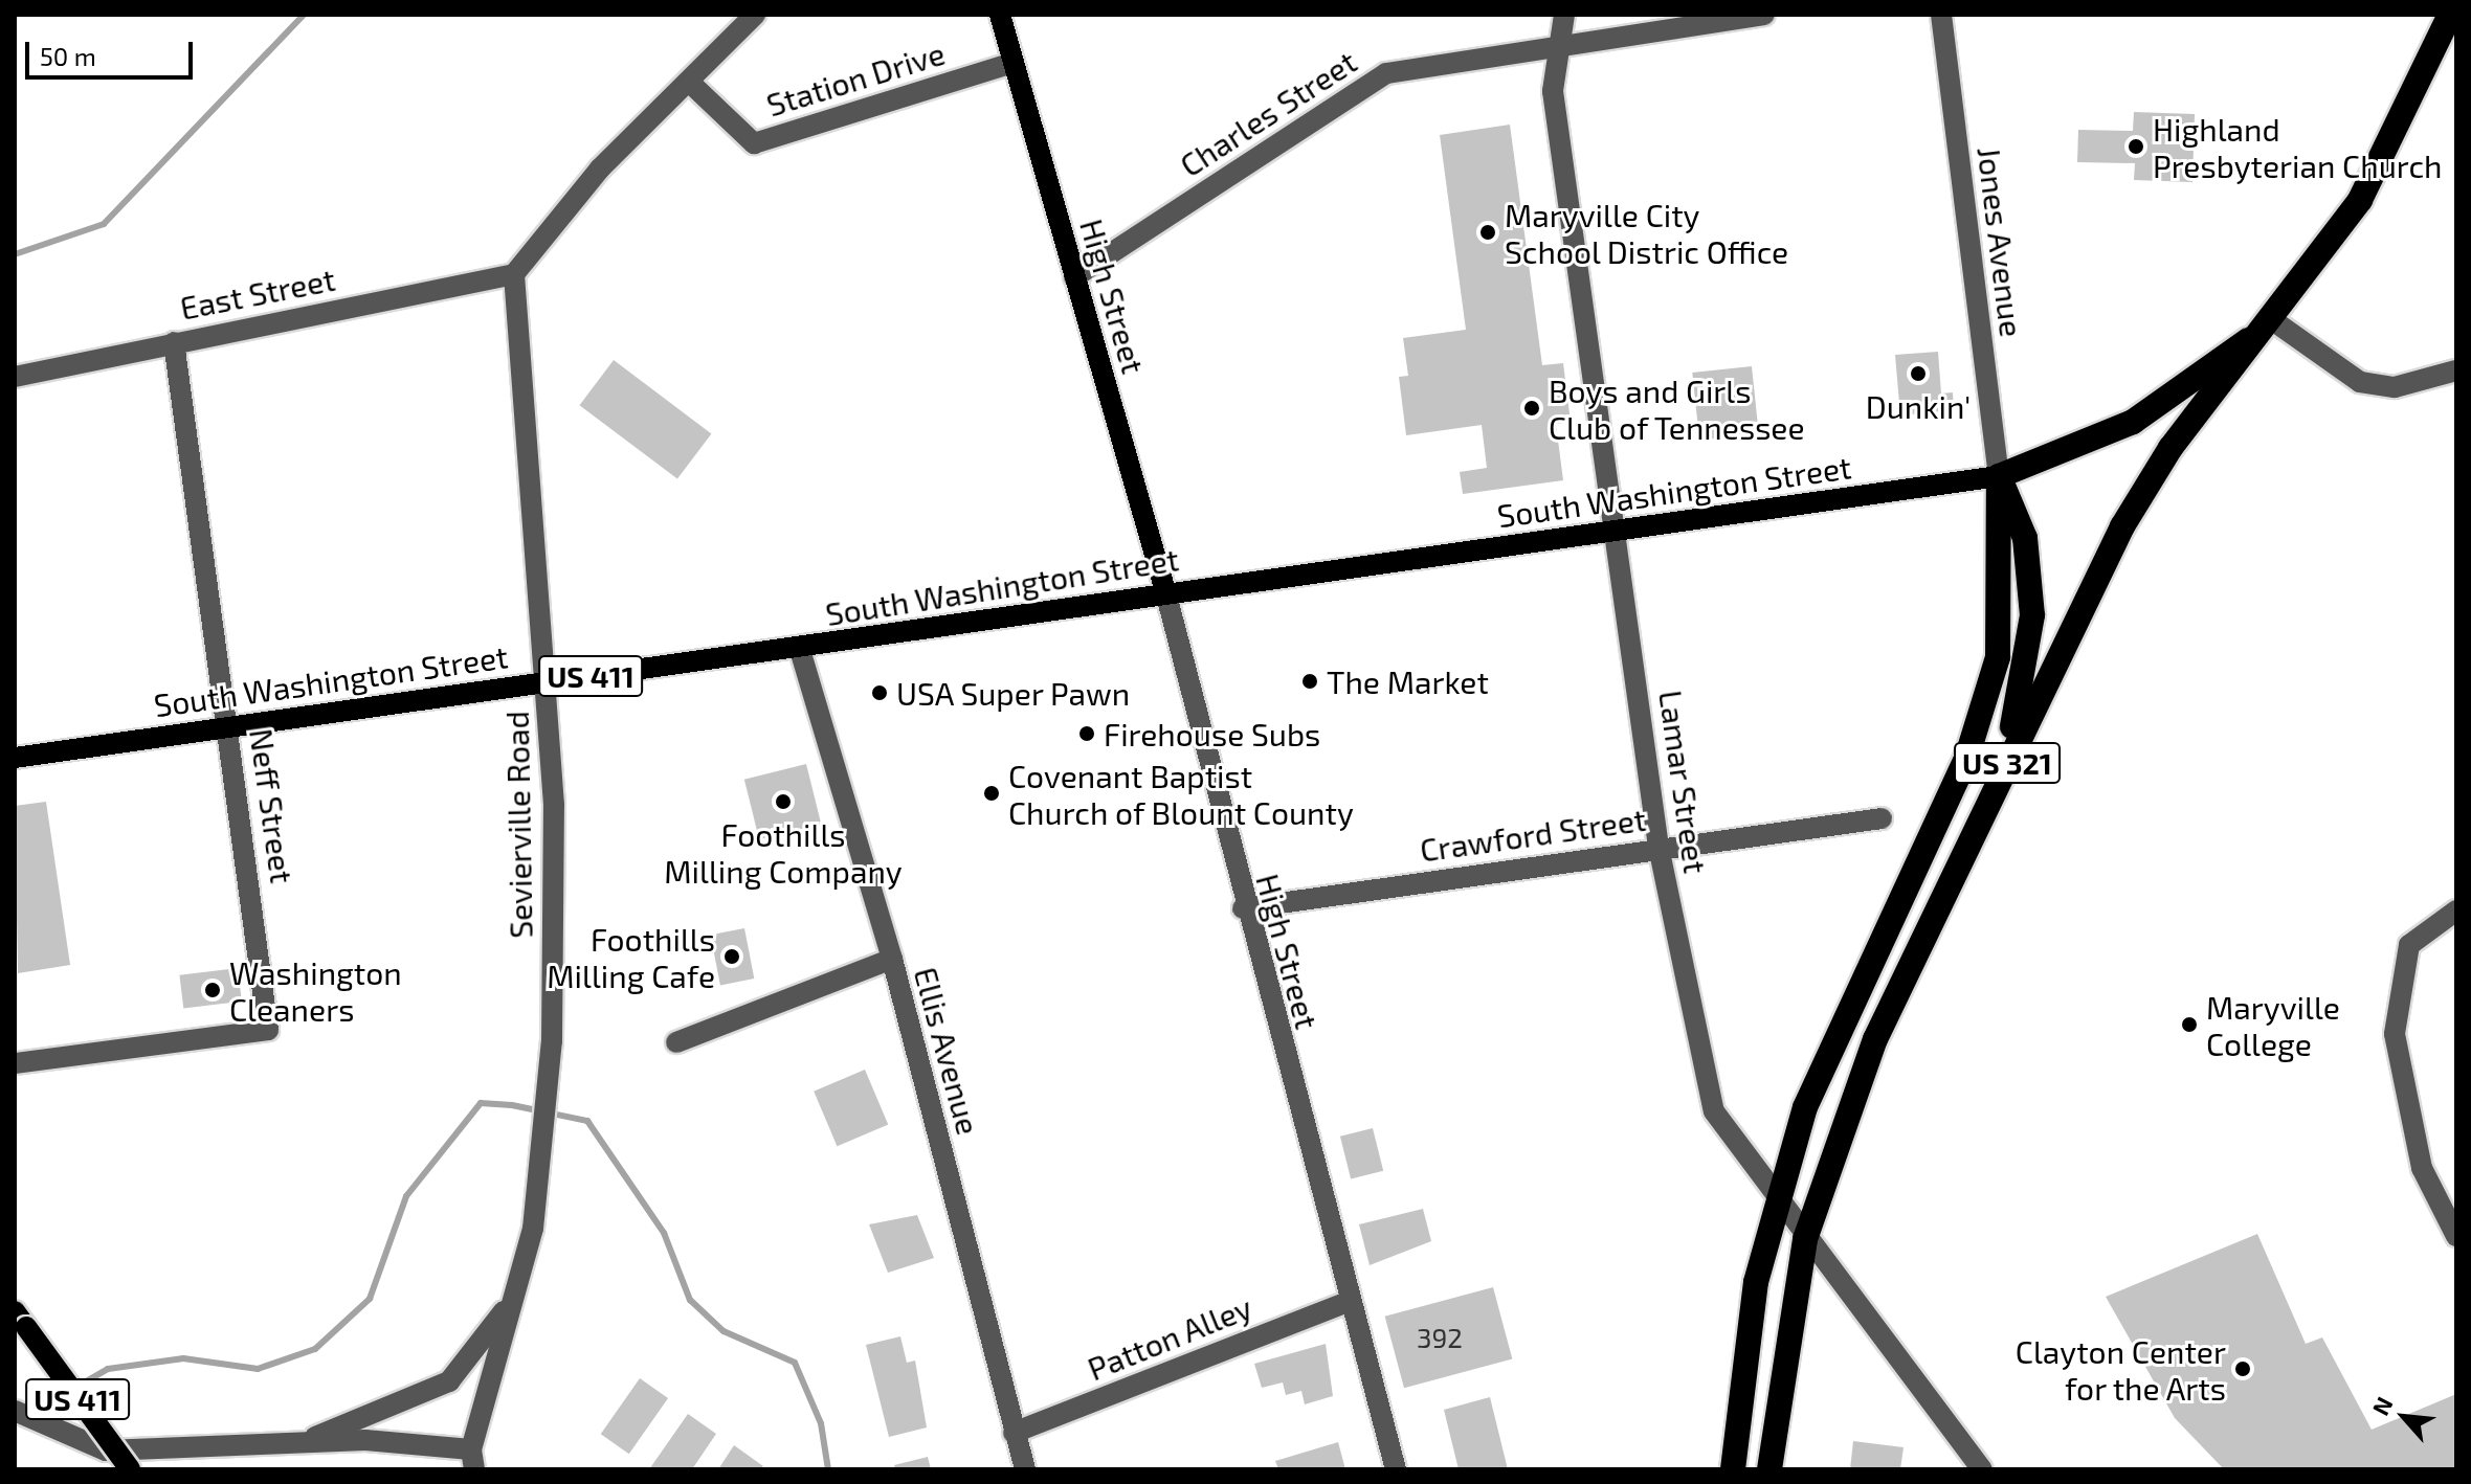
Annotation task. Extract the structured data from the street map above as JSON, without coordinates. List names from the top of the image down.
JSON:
{
  "streets": {
    "highway": ["US 321"],
    "main road": ["High Street", "South Washington Street", "US 411"],
    "street": [
      "Station Drive",
      "Charles Street",
      "Jones Avenue",
      "East Street",
      "Lamar Street",
      "Neff Street",
      "Sevierville Road",
      "Crawford Street",
      "Ellis Avenue",
      "Patton Alley"
    ]
  },
  "crossings": [
    ["Station Drive", "High Street"],
    ["Charles Street", "High Street"],
    ["Charles Street", "Lamar Street"],
    ["Jones Avenue", "South Washington Street"],
    ["Jones Avenue", "US 321"],
    ["East Street", "Neff Street"],
    ["East Street", "Sevierville Road"],
    ["High Street", "South Washington Street"],
    ["High Street", "Crawford Street"],
    ["High Street", "Patton Alley"],
    ["South Washington Street", "US 321"],
    ["South Washington Street", "Lamar Street"],
    ["South Washington Street", "Neff Street"],
    ["South Washington Street", "Sevierville Road"],
    ["South Washington Street", "Ellis Avenue"],
    ["US 321", "Lamar Street"],
    ["Lamar Street", "Crawford Street"],
    ["Ellis Avenue", "Patton Alley"]
  ],
  "places": [
    "Highland Presbyterian Church",
    "Maryville City School Distric Office",
    "Dunkin'",
    "Boys and Girls Club of Tennessee",
    "The Market",
    "USA Super Pawn",
    "Firehouse Subs",
    "Covenant Baptist Church of Blount County",
    "Foothills Milling Company",
    "Foothills Milling Cafe",
    "Washington Cleaners",
    "Maryville College",
    "Clayton Center for the Arts"
  ],
  "house_numbers": ["392"],
  "scale_bar": "50 m",
  "north": "top left"
}
